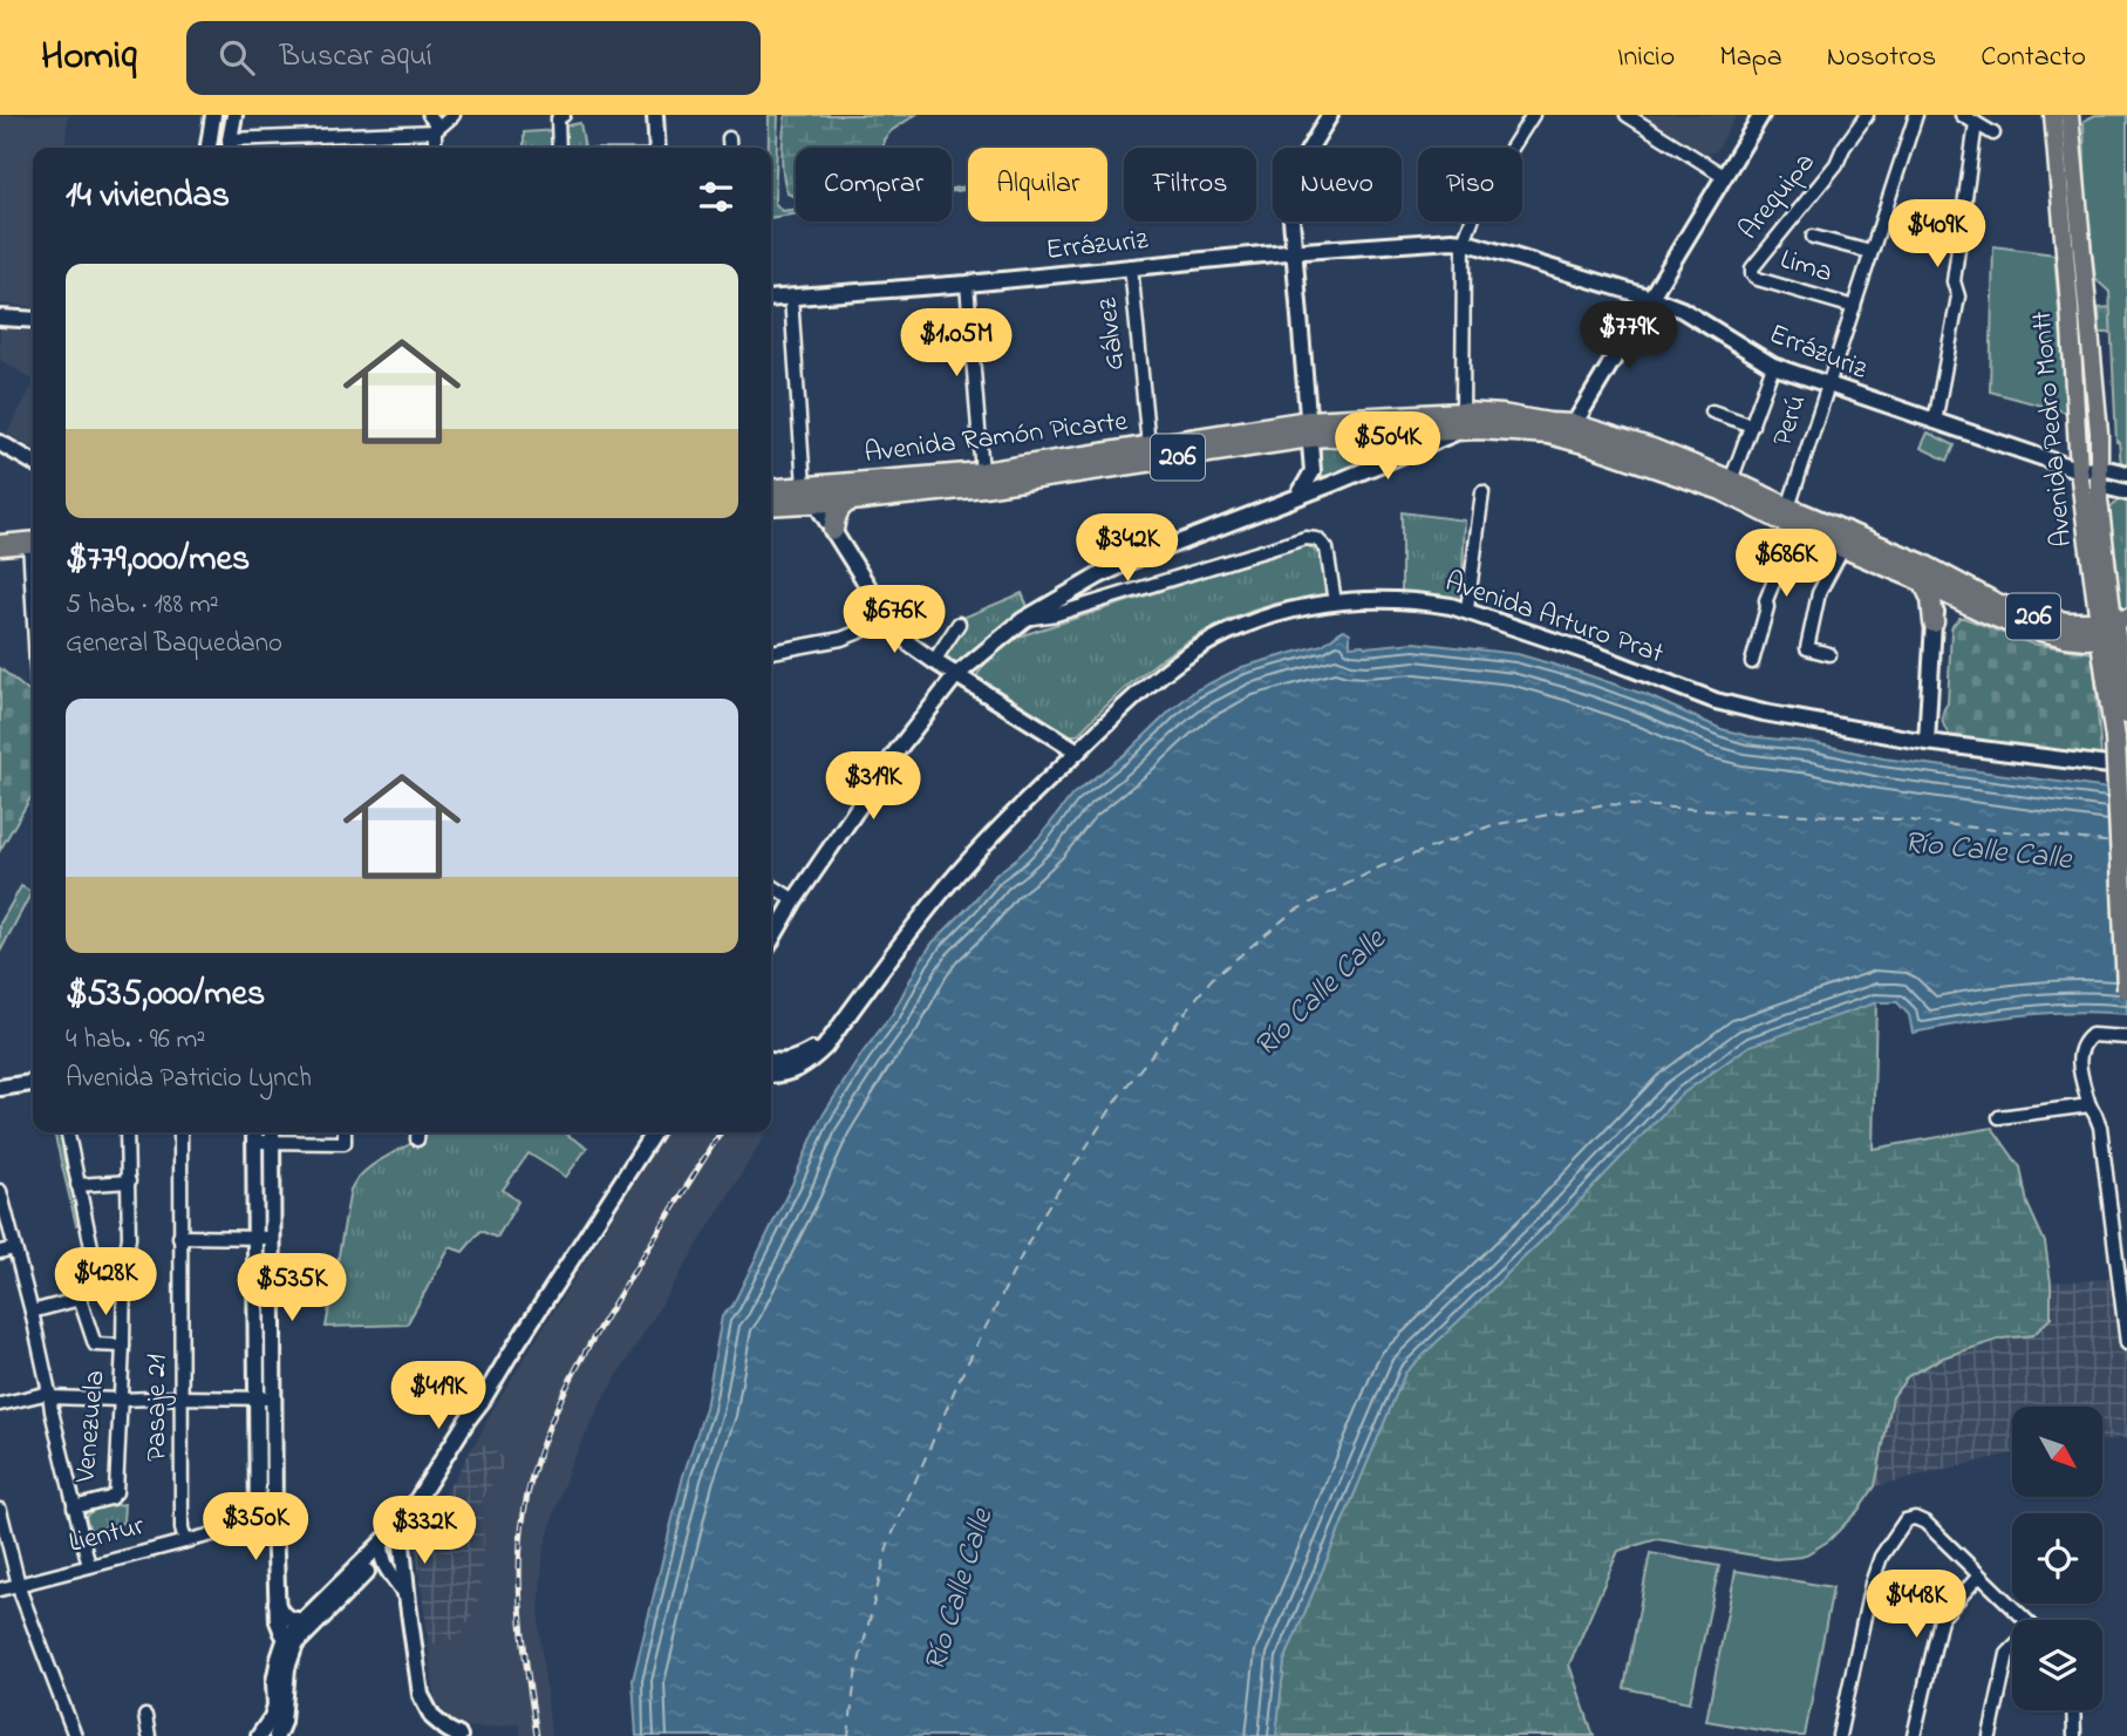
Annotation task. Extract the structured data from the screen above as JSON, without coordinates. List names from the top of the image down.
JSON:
{
  "streets": {
    "highway": ["Avenida Pedro Montt", "Avenida Ramón Picarte", "206"],
    "main road": ["Errázuriz", "Avenida Arturo Prat"],
    "street": [
      "Arequipa",
      "Lima",
      "Gálvez",
      "Perú",
      "Pasaje 21",
      "Venezuela",
      "Lientur"
    ]
  },
  "crossings": [
    ["Arequipa", "Lima"],
    ["Errázuriz", "Gálvez"],
    ["Errázuriz", "Perú"],
    ["Errázuriz", "Avenida Pedro Montt"],
    ["Lima", "Perú"],
    ["Gálvez", "Avenida Ramón Picarte"],
    ["Perú", "Avenida Ramón Picarte"],
    ["Avenida Pedro Montt", "Avenida Ramón Picarte"],
    ["Pasaje 21", "Lientur"]
  ],
  "water": ["Río Calle Calle"],
  "north": "bottom right",
  "page": {
    "header": "Homiq",
    "search": "Buscar aquí",
    "nav": [
      "Inicio",
      "Mapa",
      "Nosotros",
      "Contacto"
    ],
    "chip": [
      "Comprar",
      "Alquilar",
      "Filtros",
      "Nuevo",
      "Piso"
    ],
    "heading": "14 viviendas",
    "price": [
      "$409K",
      "$779K",
      "$1.05M",
      "$504K",
      "$342K",
      "$686K",
      "$676K",
      "$319K",
      "$428K",
      "$535K",
      "$419K",
      "$350K",
      "$332K",
      "$448K"
    ],
    "list": [
      {
        "name": "$779,000/mes",
        "note": "5 hab. · 188 m² · General Baquedano"
      },
      {
        "name": "$535,000/mes",
        "note": "4 hab. · 96 m² · Avenida Patricio Lynch"
      }
    ]
  }
}
